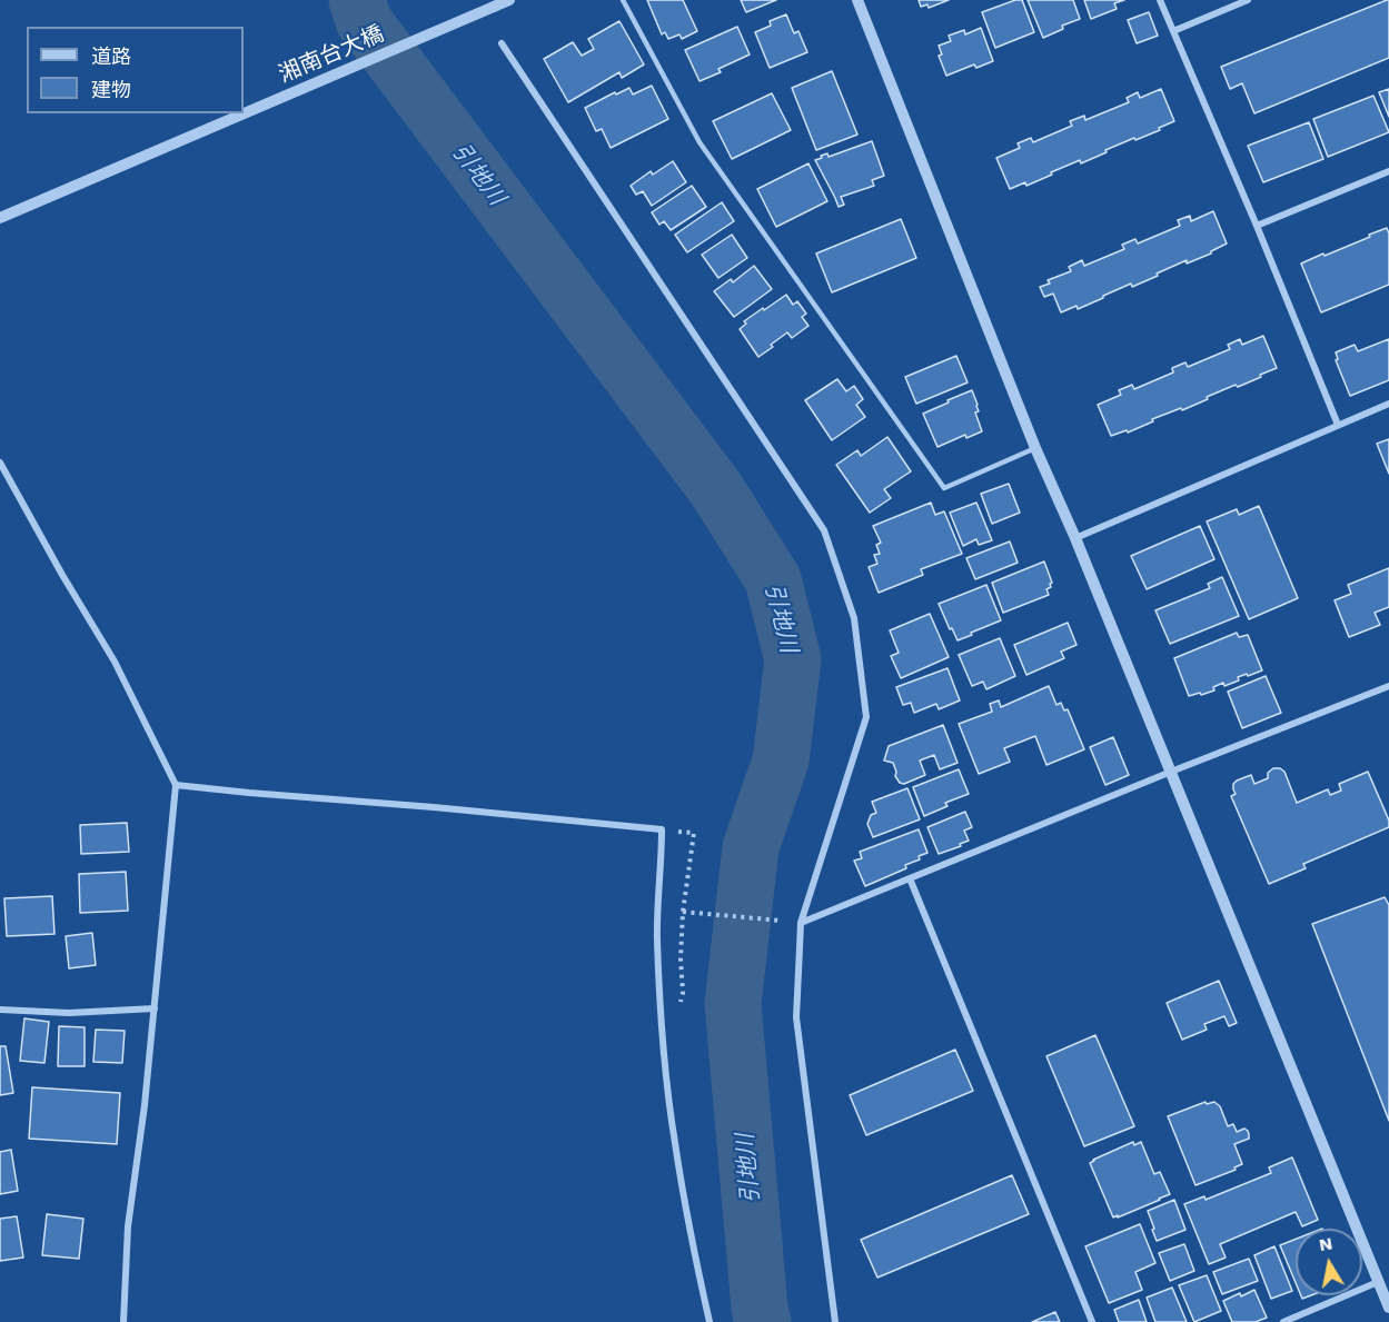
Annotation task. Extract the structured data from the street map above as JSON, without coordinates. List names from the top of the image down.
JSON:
{
  "streets": {
    "street": ["湘南台大橋"]
  },
  "water": ["引地川"],
  "legend": ["道路", "建物"],
  "north": "top"
}
